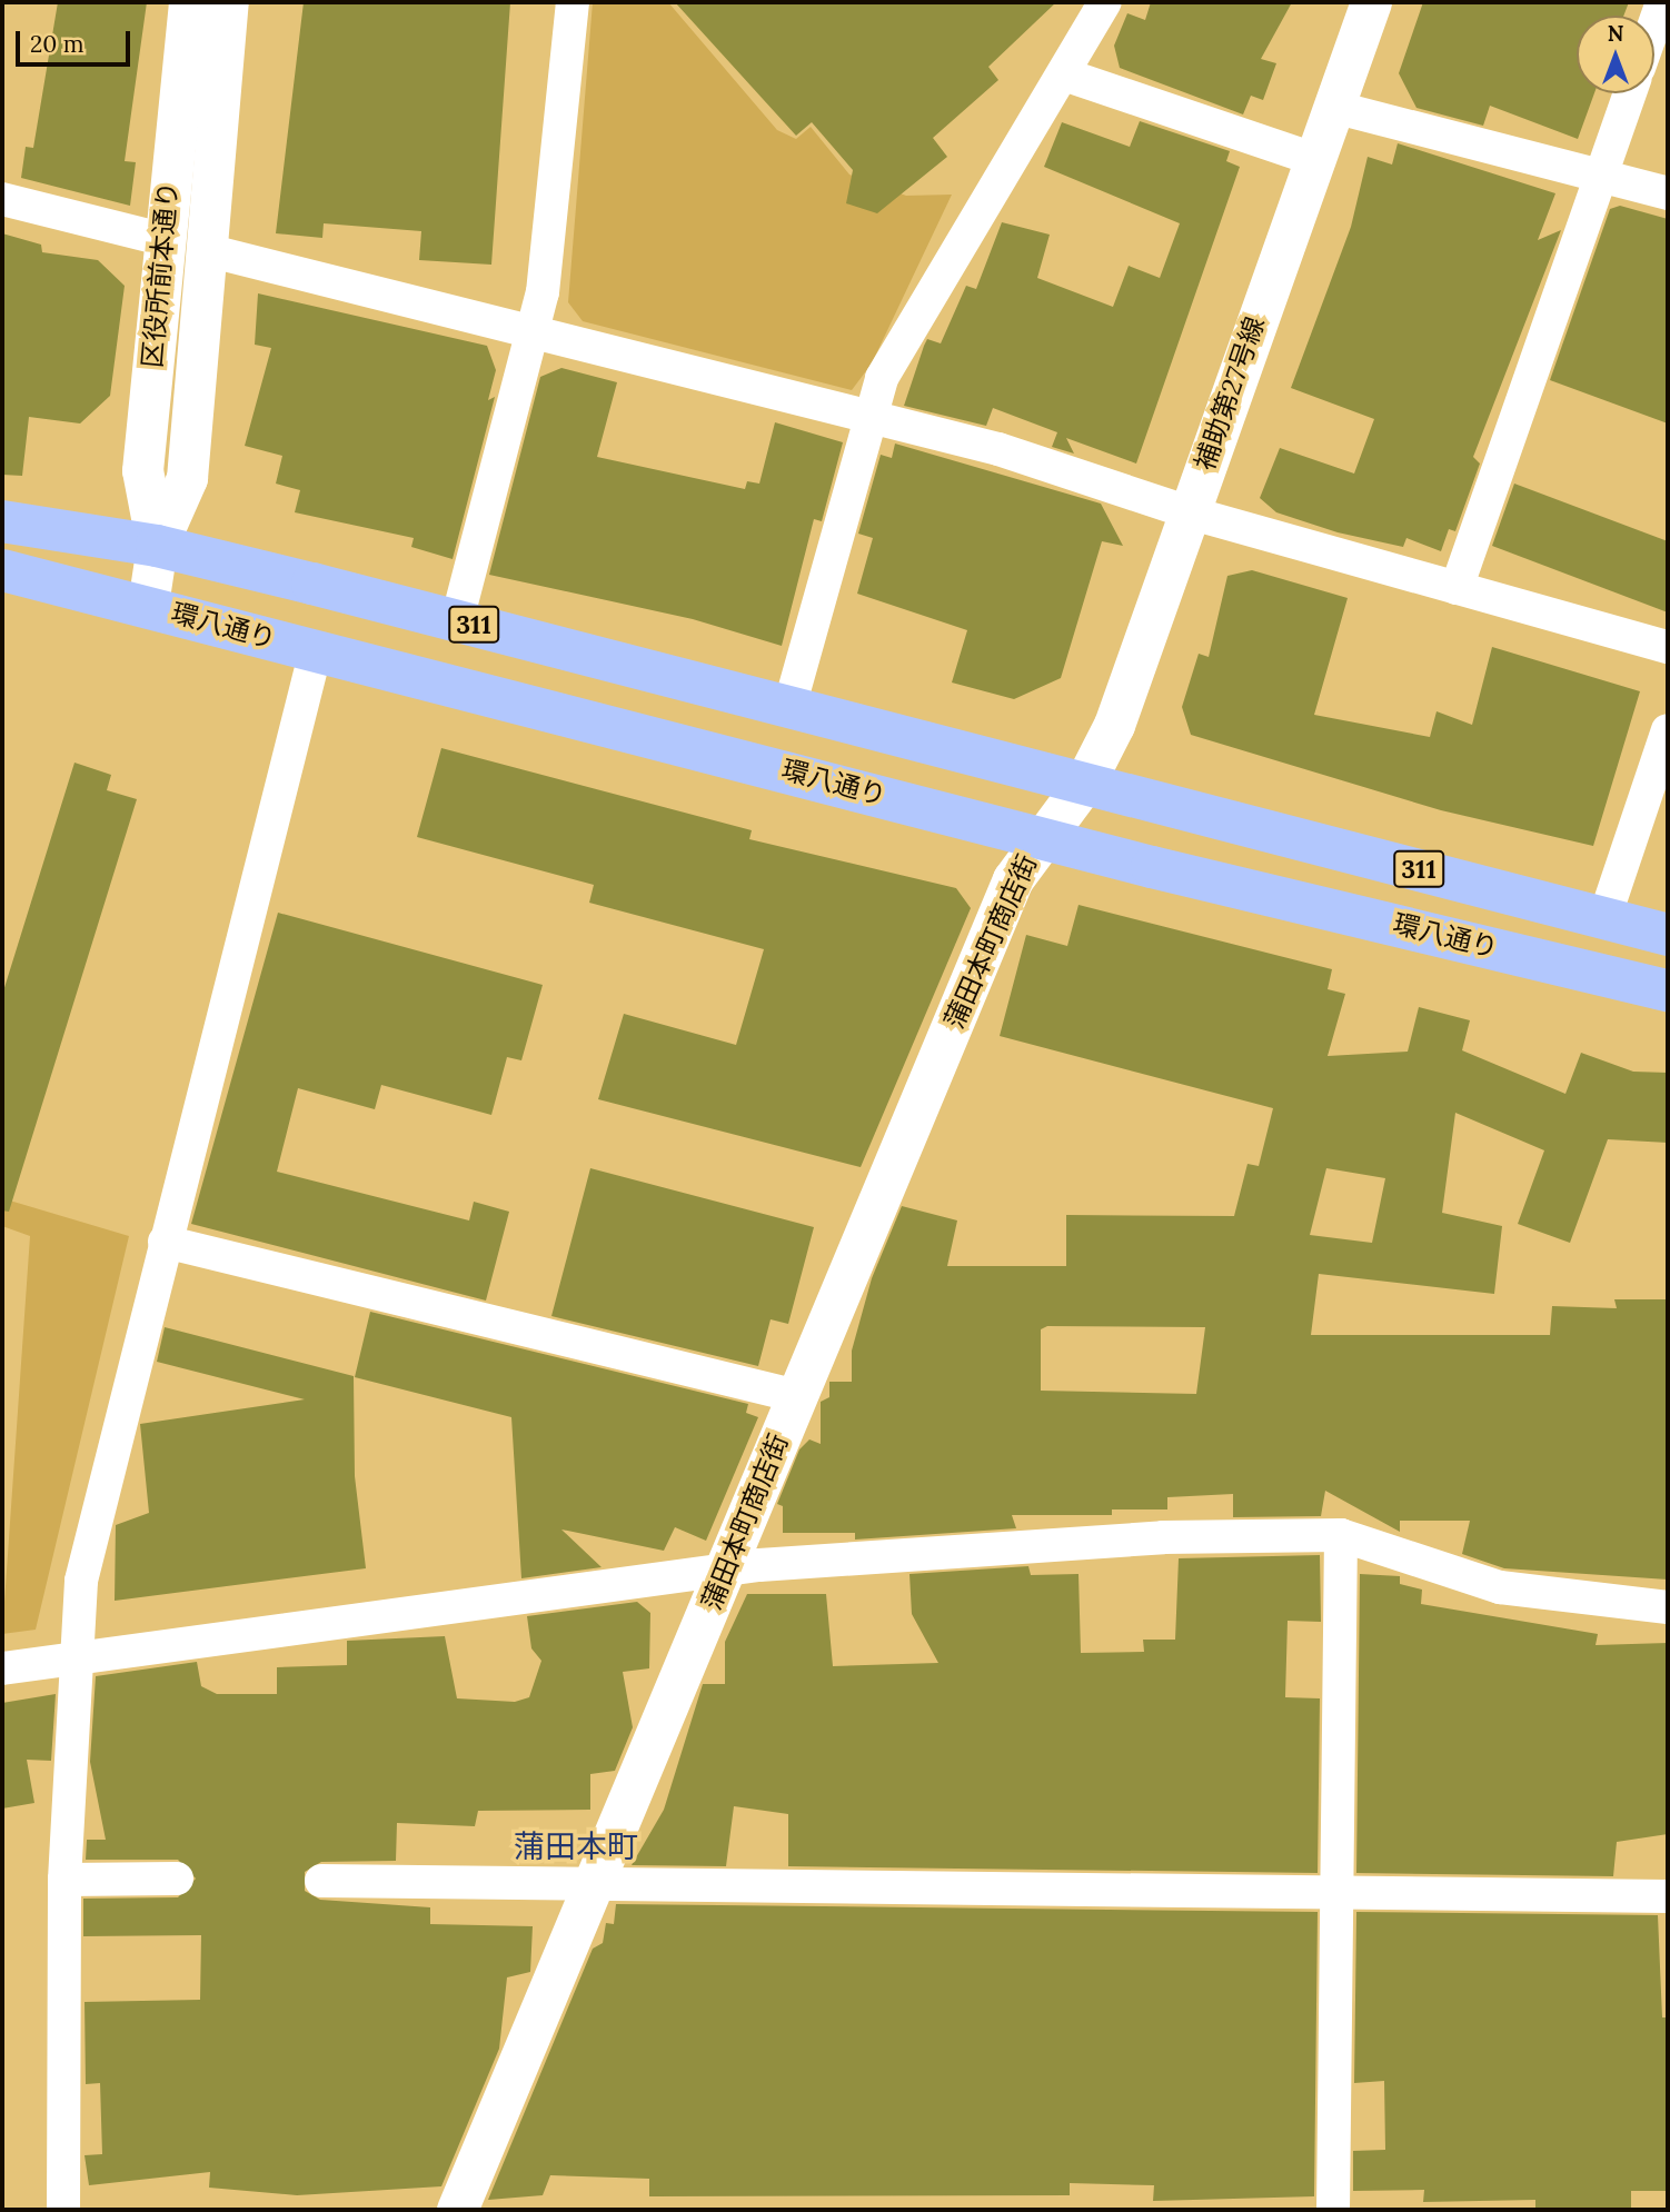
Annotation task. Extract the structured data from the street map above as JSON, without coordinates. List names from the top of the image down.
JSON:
{
  "streets": {
    "main road": ["311", "環八通り"],
    "street": ["区役所前本通り", "補助第27号線", "蒲田本町商店街"]
  },
  "crossings": [
    ["区役所前本通り", "311"],
    ["補助第27号線", "311"],
    ["補助第27号線", "蒲田本町商店街"],
    ["311", "蒲田本町商店街"],
    ["環八通り", "蒲田本町商店街"]
  ],
  "districts": ["蒲田本町"],
  "scale_bar": "20 m",
  "north": "top"
}
